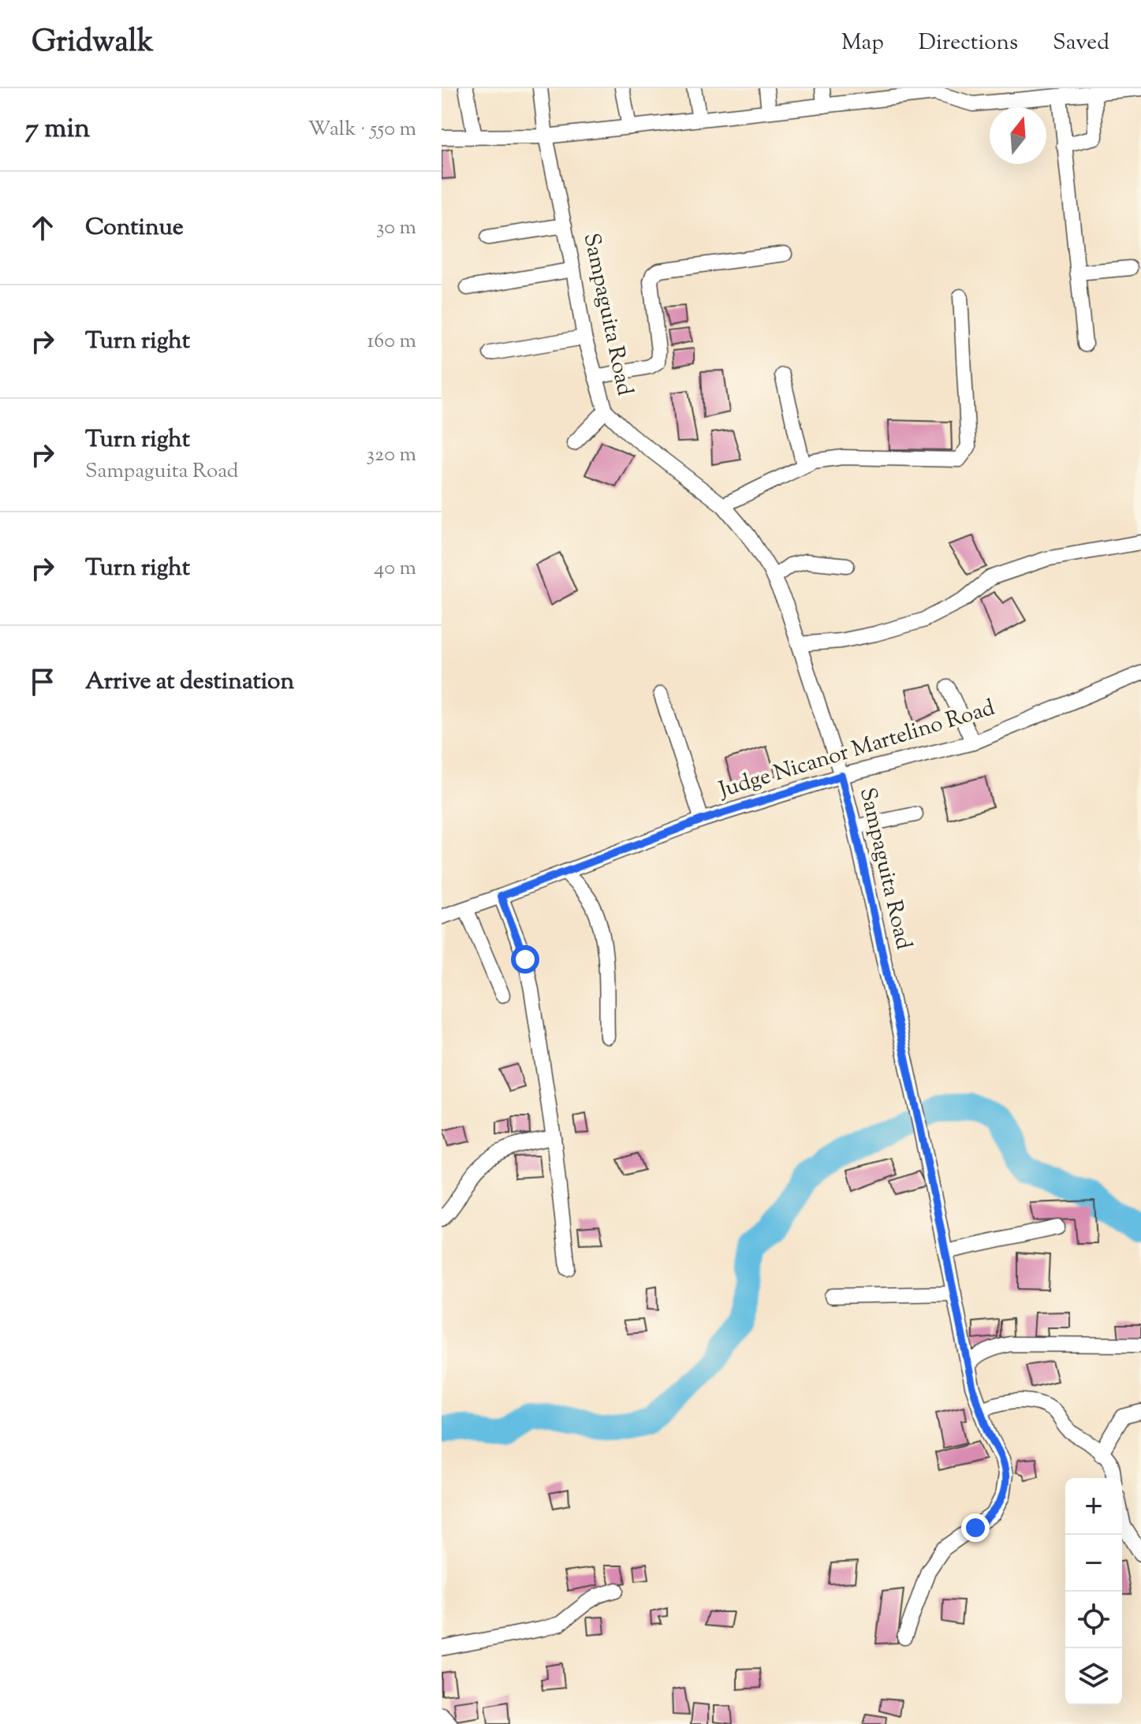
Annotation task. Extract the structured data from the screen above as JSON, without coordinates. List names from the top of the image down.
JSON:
{
  "streets": {
    "street": ["Sampaguita Road", "Judge Nicanor Martelino Road"]
  },
  "crossings": [
    ["Sampaguita Road", "Judge Nicanor Martelino Road"]
  ],
  "north": "top",
  "page": {
    "header": "Gridwalk",
    "nav": ["Map", "Directions", "Saved"],
    "heading": ["7 min", "Walk · 550 m"],
    "list": [
      ["Continue", "30 m"],
      ["Turn right", "160 m"],
      ["Turn right", "Sampaguita Road", "320 m"],
      ["Turn right", "40 m"],
      "Arrive at destination"
    ],
    "map_buttons": ["+", "−"]
  }
}
